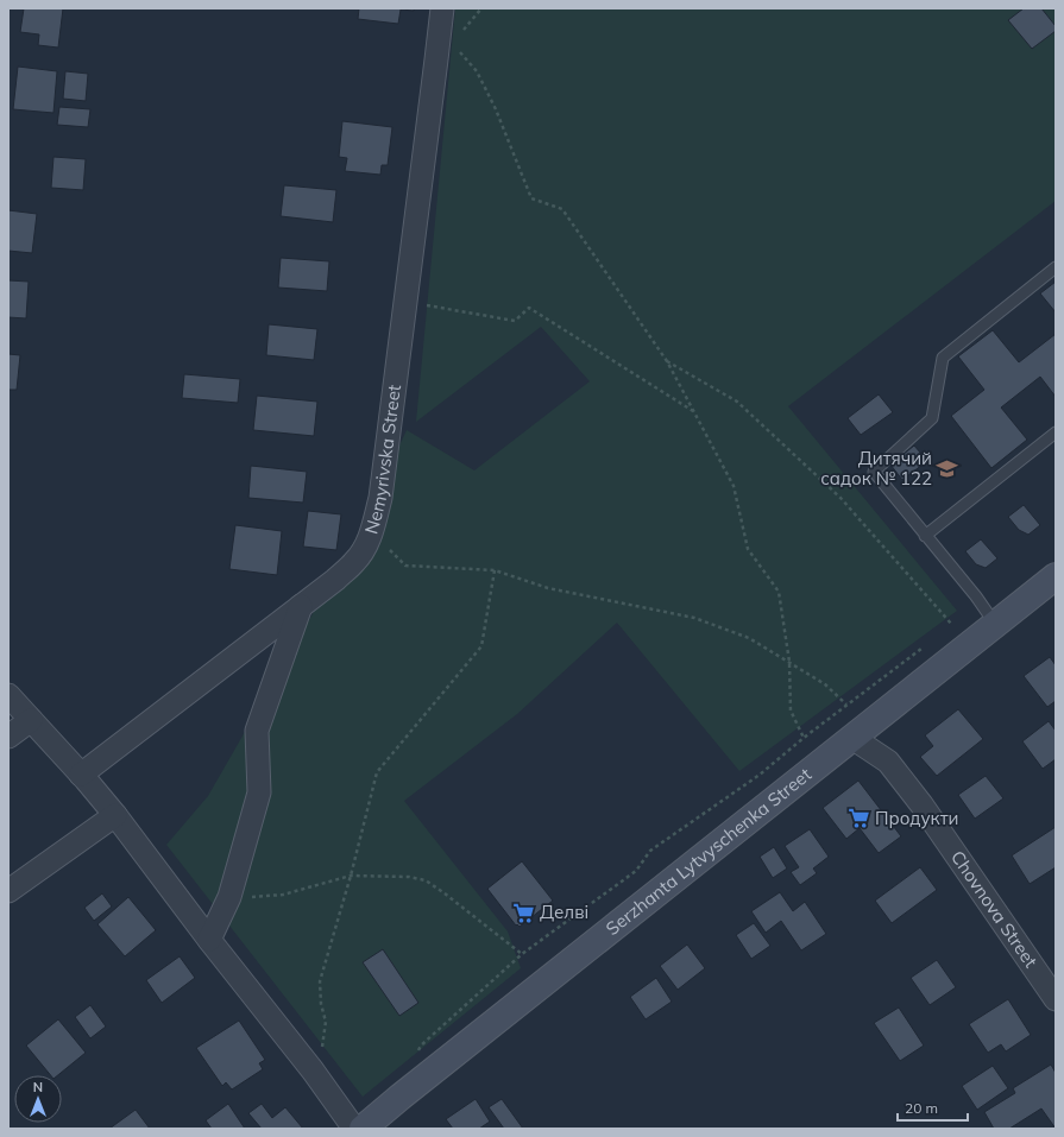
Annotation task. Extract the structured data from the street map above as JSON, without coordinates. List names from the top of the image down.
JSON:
{
  "streets": {
    "main road": ["Serzhanta Lytvyschenka Street"],
    "street": ["Nemyrivska Street", "Chovnova Street"]
  },
  "crossings": [
    ["Serzhanta Lytvyschenka Street", "Chovnova Street"]
  ],
  "places": {
    "school or university": ["Дитячий садок № 122"],
    "supermarket": ["Продукти", "Делві"]
  },
  "scale_bar": "20 m",
  "north": "top"
}
